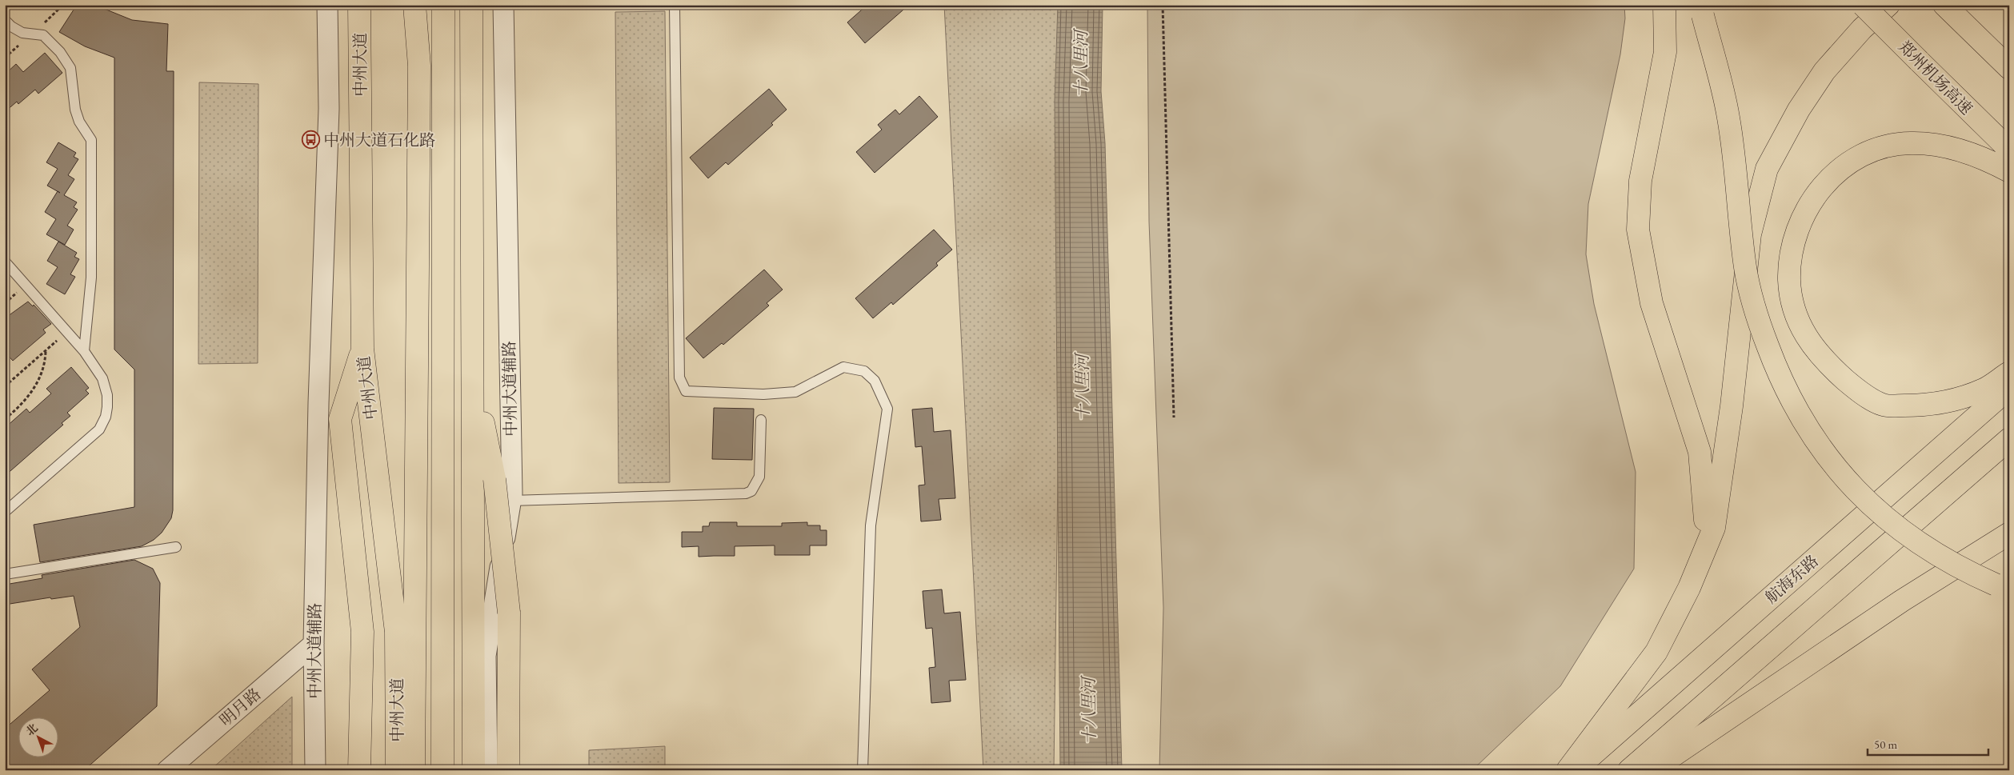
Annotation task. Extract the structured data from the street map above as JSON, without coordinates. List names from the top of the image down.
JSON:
{
  "streets": {
    "main road": ["中州大道", "郑州机场高速", "航海东路"],
    "street": ["中州大道辅路", "明月路"]
  },
  "crossings": [
    ["中州大道辅路", "明月路"]
  ],
  "water": ["十八里河"],
  "places": {
    "bus stop": ["中州大道石化路"]
  },
  "scale_bar": "50 m",
  "north": "top left"
}
